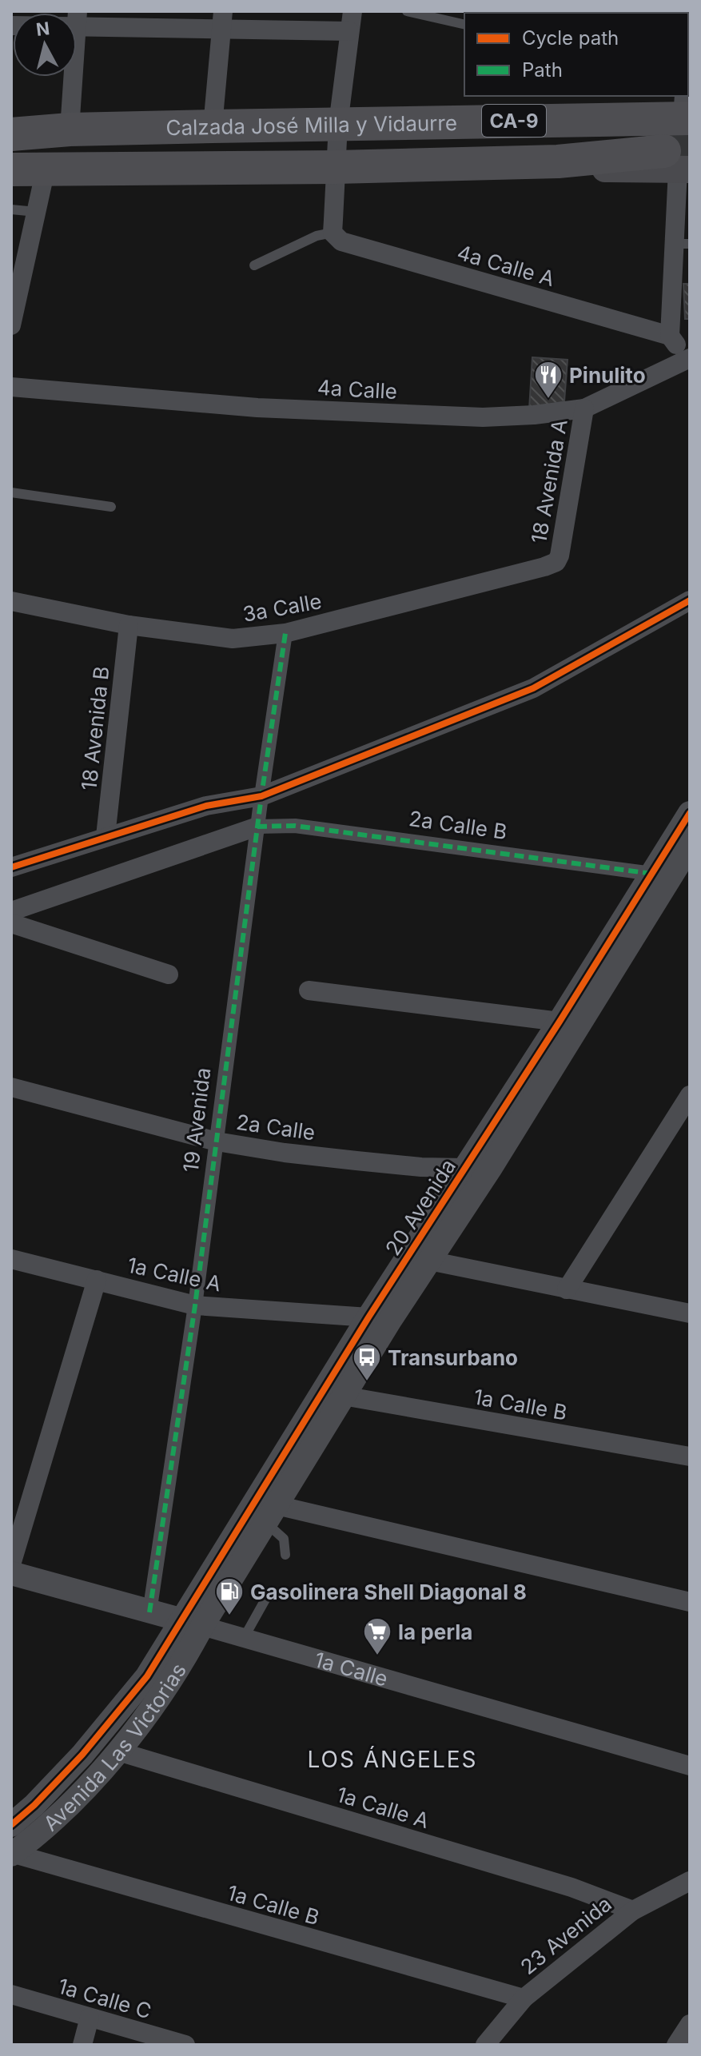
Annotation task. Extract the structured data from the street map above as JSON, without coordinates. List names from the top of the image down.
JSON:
{
  "streets": {
    "highway": ["CA-9", "Calzada José Milla y Vidaurre"],
    "street": [
      "4a Calle A",
      "4a Calle",
      "18 Avenida A",
      "3a Calle",
      "18 Avenida B",
      "2a Calle B",
      "19 Avenida",
      "2a Calle",
      "20 Avenida",
      "1a Calle A",
      "1a Calle B",
      "1a Calle",
      "Avenida Las Victorias",
      "23 Avenida",
      "1a Calle C"
    ]
  },
  "crossings": [
    ["4a Calle", "18 Avenida A"],
    ["18 Avenida A", "3a Calle"],
    ["3a Calle", "18 Avenida B"],
    ["3a Calle", "19 Avenida"],
    ["2a Calle B", "19 Avenida"],
    ["2a Calle B", "20 Avenida"],
    ["19 Avenida", "2a Calle"],
    ["19 Avenida", "1a Calle A"],
    ["19 Avenida", "1a Calle"],
    ["2a Calle", "20 Avenida"],
    ["20 Avenida", "1a Calle A"],
    ["20 Avenida", "1a Calle B"],
    ["20 Avenida", "1a Calle"],
    ["20 Avenida", "Avenida Las Victorias"],
    ["1a Calle A", "Avenida Las Victorias"],
    ["1a Calle A", "23 Avenida"],
    ["1a Calle B", "Avenida Las Victorias"],
    ["1a Calle B", "23 Avenida"],
    ["1a Calle", "Avenida Las Victorias"]
  ],
  "districts": ["LOS ÁNGELES"],
  "places": {
    "restaurant": ["Pinulito"],
    "bus stop": ["Transurbano"],
    "fuel station": ["Gasolinera Shell Diagonal 8"],
    "supermarket": ["la perla"]
  },
  "legend": ["Cycle path", "Path"],
  "north": "top"
}
